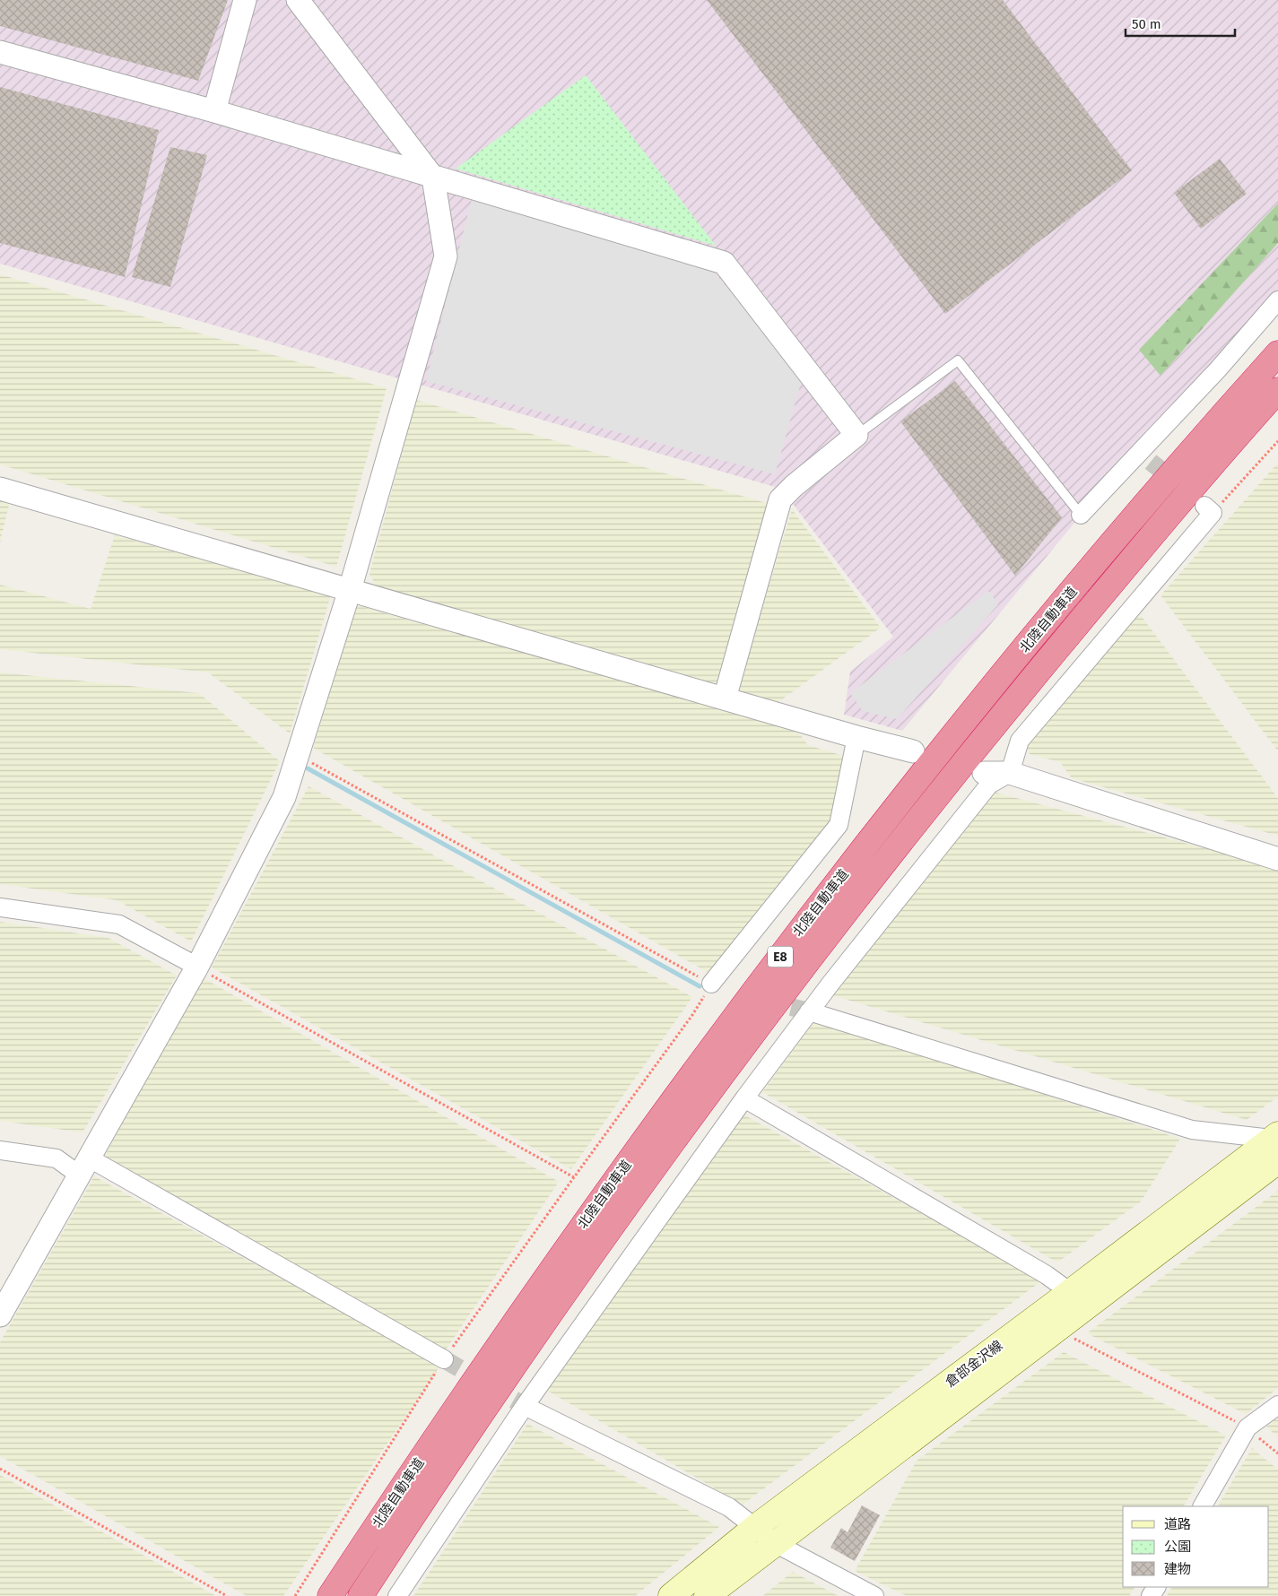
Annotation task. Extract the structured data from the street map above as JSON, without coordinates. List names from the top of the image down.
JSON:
{
  "streets": {
    "highway": ["北陸自動車道", "E8"],
    "main road": ["倉部金沢線"]
  },
  "legend": ["道路", "公園", "建物"],
  "scale_bar": "50 m"
}
